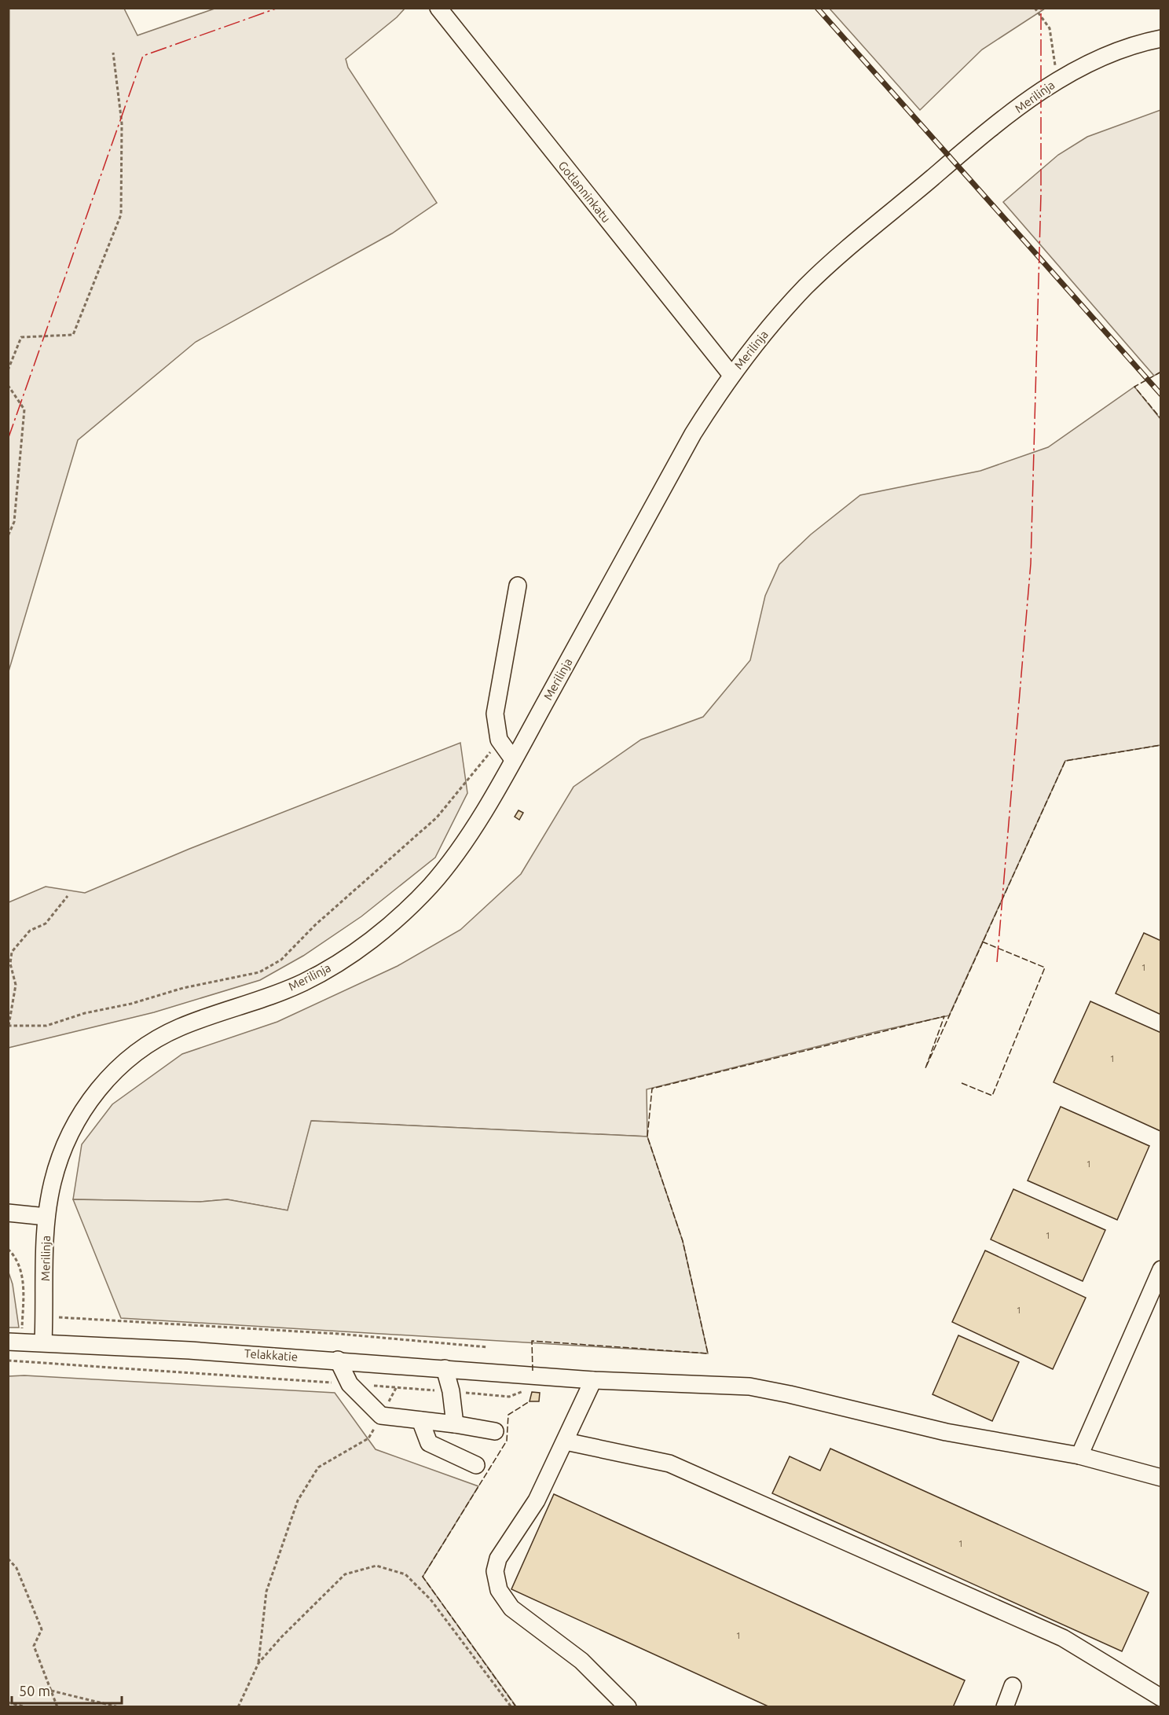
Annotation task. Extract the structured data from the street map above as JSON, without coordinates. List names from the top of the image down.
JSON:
{
  "streets": {
    "street": ["Merilinja", "Gotlanninkatu", "Telakkatie"]
  },
  "crossings": [
    ["Merilinja", "Gotlanninkatu"],
    ["Merilinja", "Telakkatie"]
  ],
  "house_numbers": [
    "1",
    "1",
    "1",
    "1",
    "1",
    "1",
    "1"
  ],
  "scale_bar": "50 m"
}
